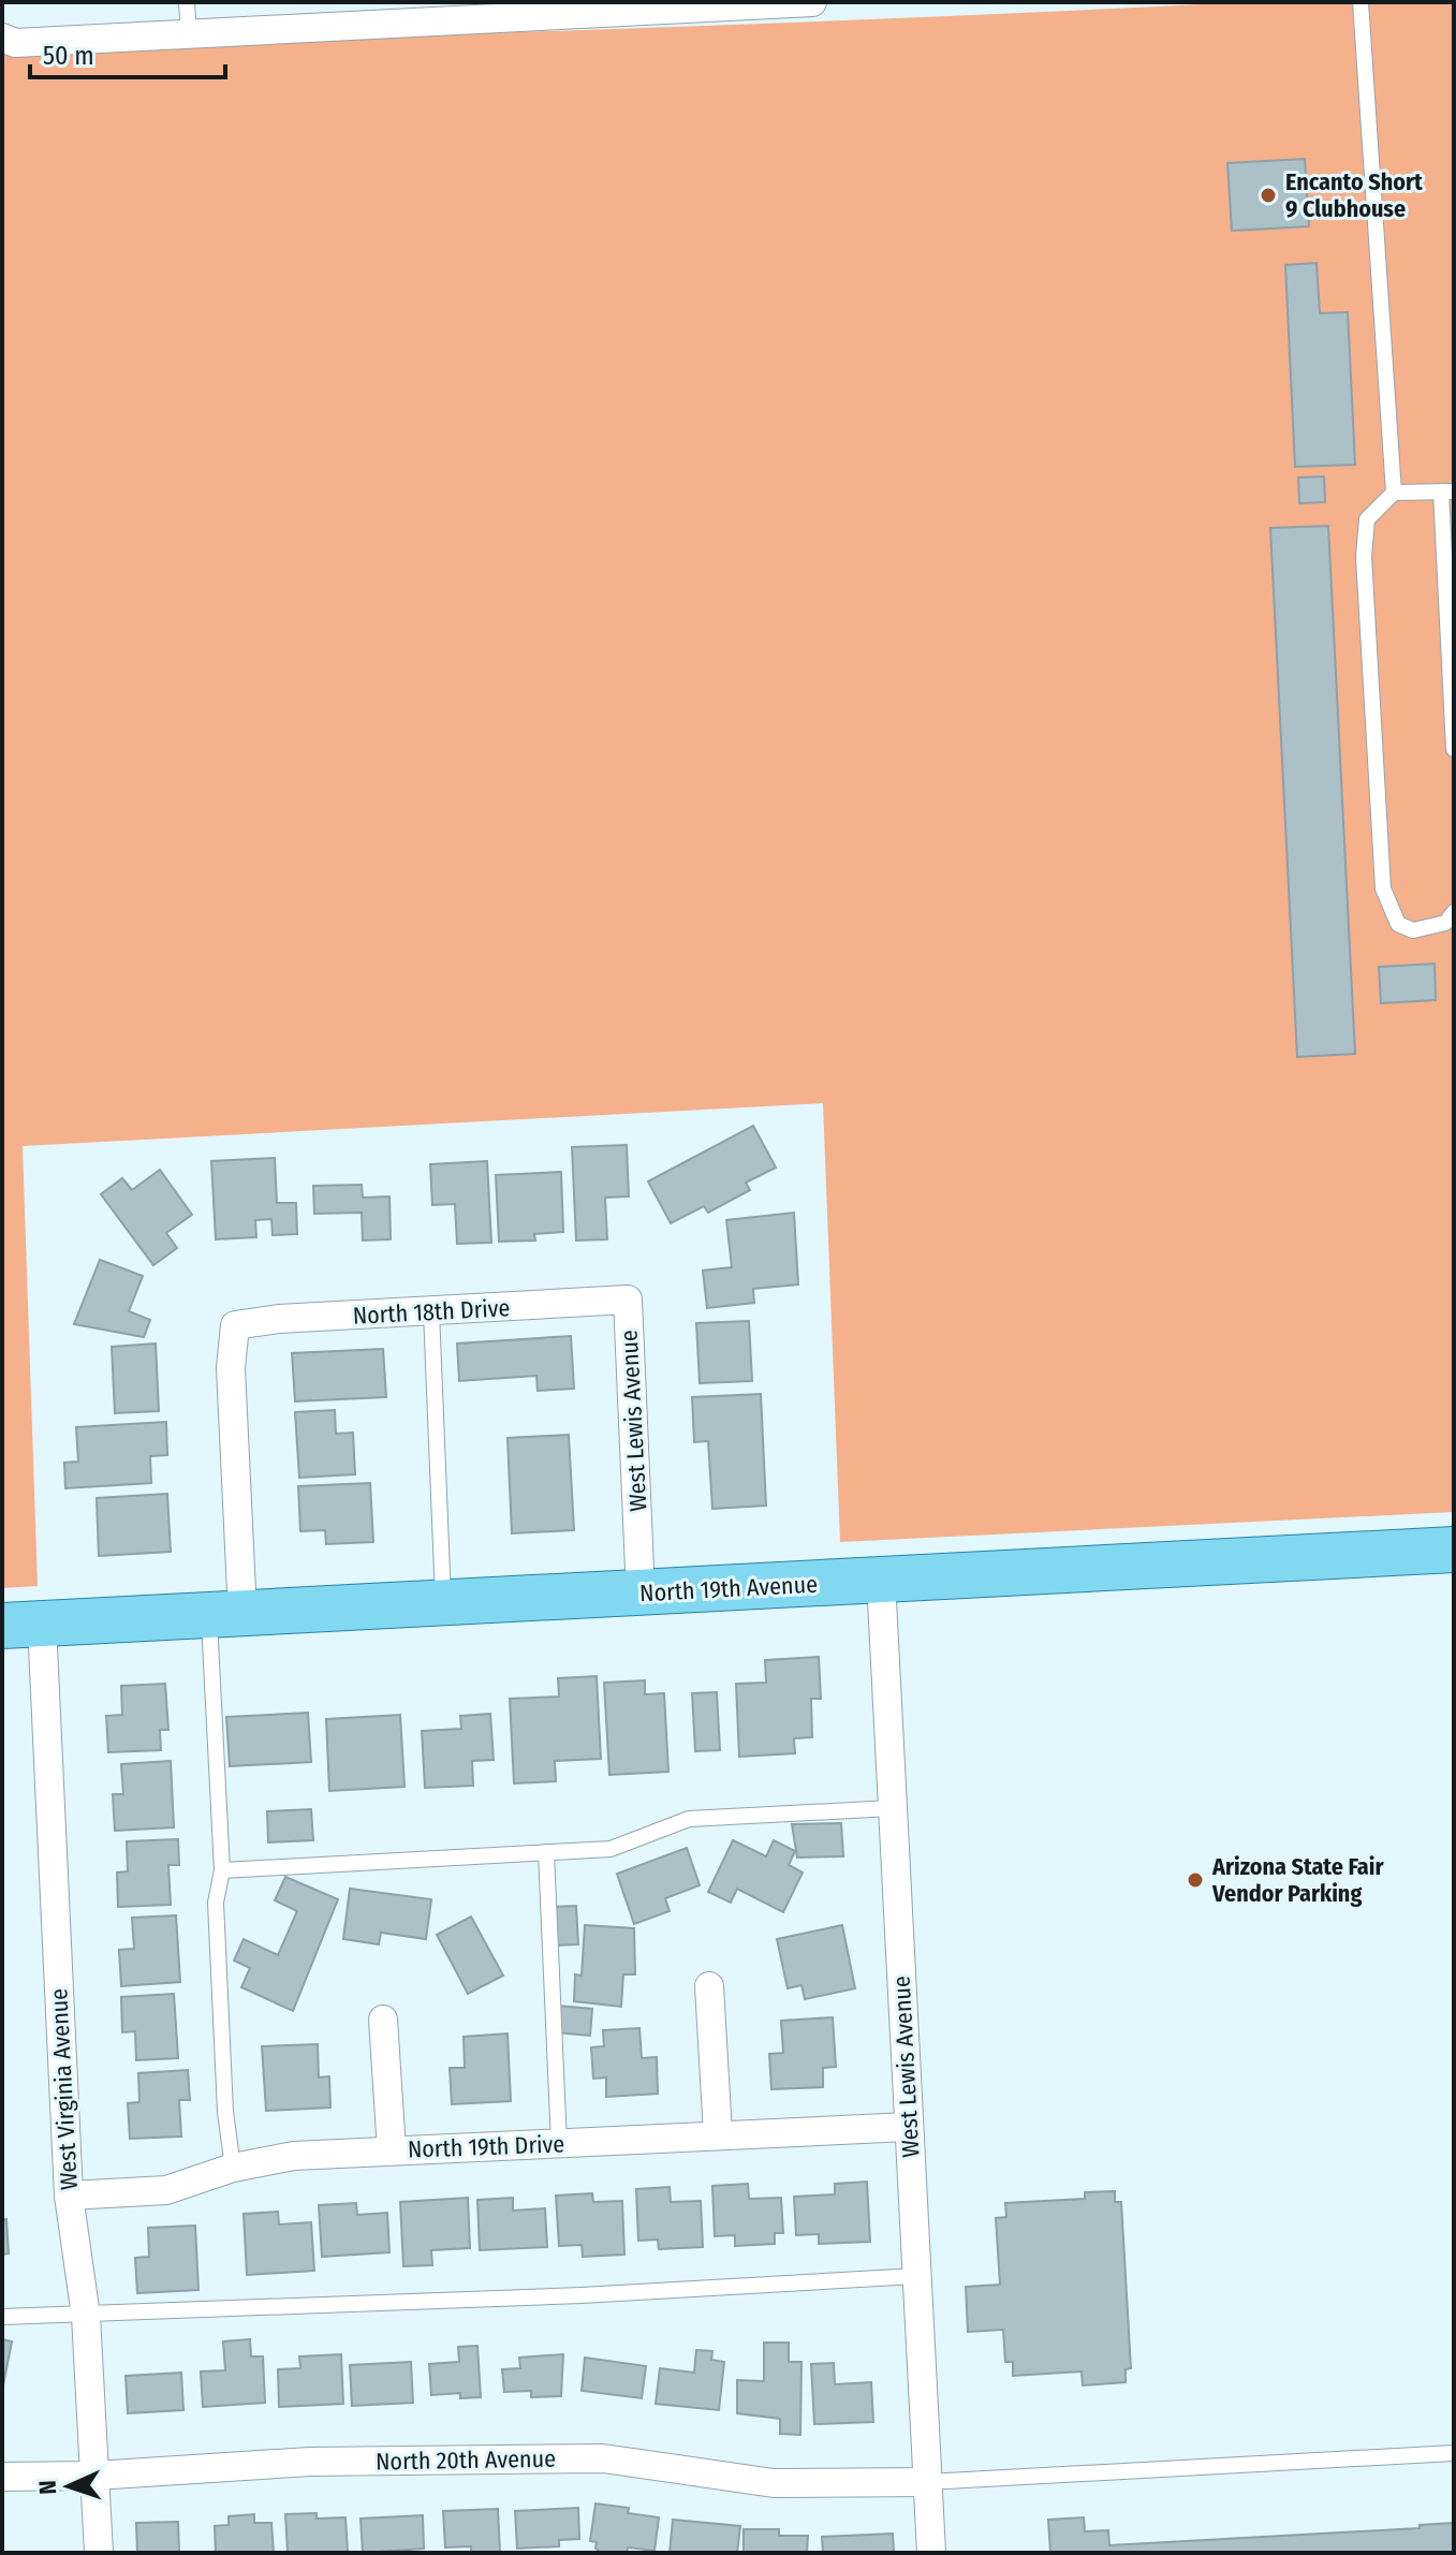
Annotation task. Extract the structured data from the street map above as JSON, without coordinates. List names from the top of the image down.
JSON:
{
  "streets": {
    "main road": ["North 19th Avenue"],
    "street": [
      "North 18th Drive",
      "West Lewis Avenue",
      "West Virginia Avenue",
      "North 19th Drive",
      "North 20th Avenue"
    ]
  },
  "crossings": [
    ["North 18th Drive", "West Lewis Avenue"],
    ["North 18th Drive", "North 19th Avenue"],
    ["West Lewis Avenue", "North 19th Avenue"],
    ["West Lewis Avenue", "North 19th Drive"],
    ["West Lewis Avenue", "North 20th Avenue"],
    ["North 19th Avenue", "West Virginia Avenue"],
    ["West Virginia Avenue", "North 19th Drive"],
    ["West Virginia Avenue", "North 20th Avenue"]
  ],
  "places": ["Encanto Short 9 Clubhouse", "Arizona State Fair Vendor Parking"],
  "scale_bar": "50 m",
  "north": "left"
}
